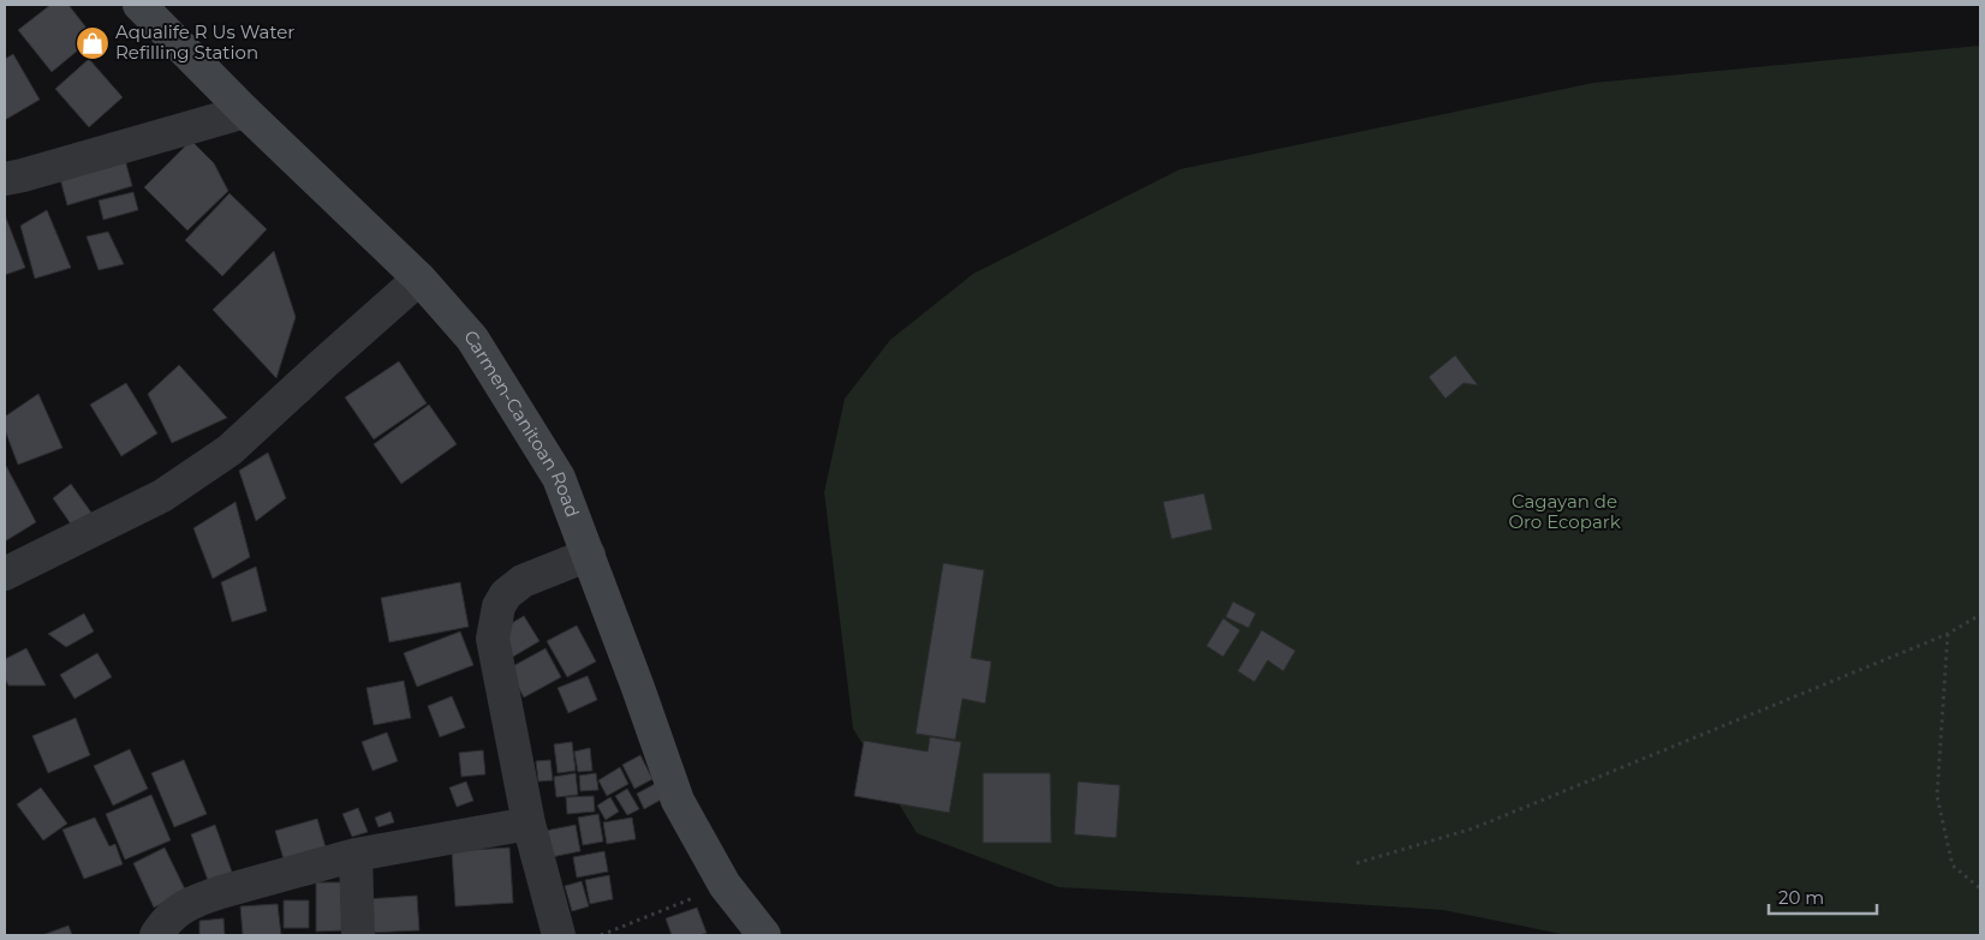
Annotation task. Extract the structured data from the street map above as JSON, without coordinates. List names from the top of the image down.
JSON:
{
  "streets": {
    "main road": ["Carmen-Canitoan Road"]
  },
  "parks": ["Cagayan de Oro Ecopark"],
  "places": {
    "shop": ["Aqualife R Us Water Refilling Station"]
  },
  "scale_bar": "20 m"
}
